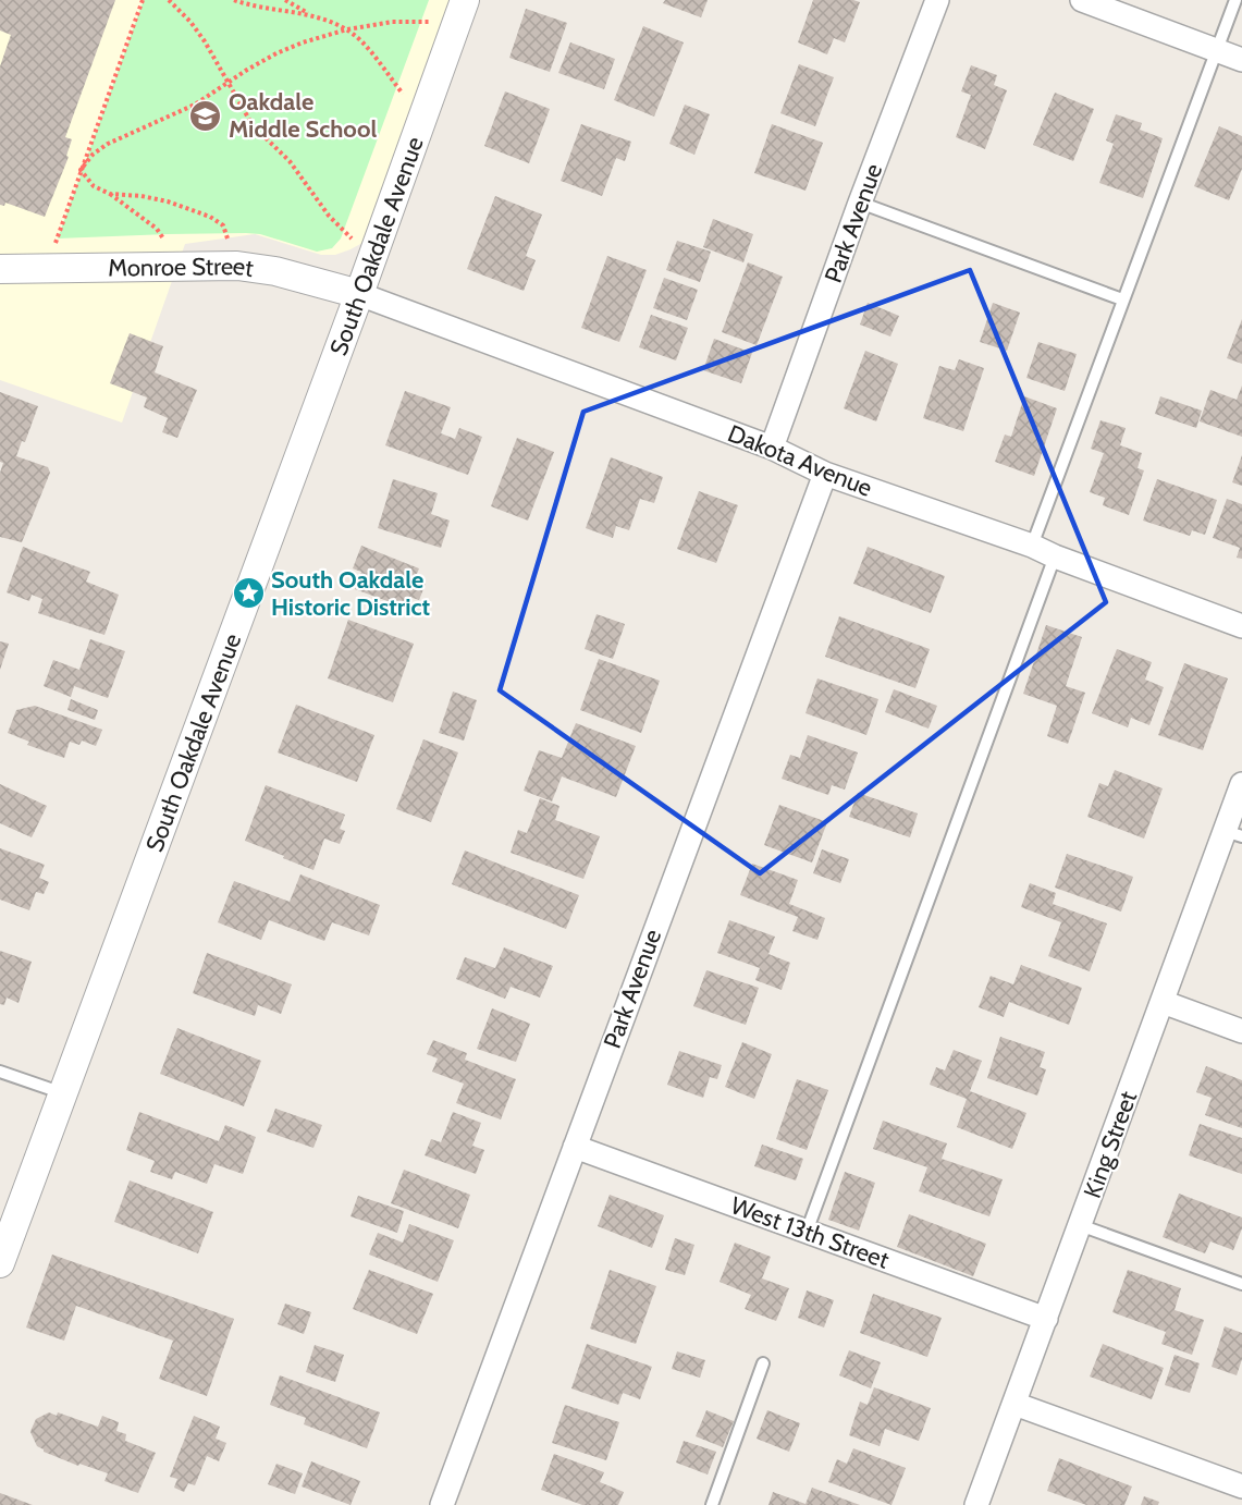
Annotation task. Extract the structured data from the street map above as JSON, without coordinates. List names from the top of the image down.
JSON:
{
  "streets": {
    "street": [
      "Park Avenue",
      "South Oakdale Avenue",
      "Monroe Street",
      "Dakota Avenue",
      "King Street",
      "West 13th Street"
    ]
  },
  "crossings": [
    ["Park Avenue", "Dakota Avenue"],
    ["Park Avenue", "West 13th Street"],
    ["South Oakdale Avenue", "Monroe Street"],
    ["South Oakdale Avenue", "Dakota Avenue"],
    ["Monroe Street", "Dakota Avenue"],
    ["King Street", "West 13th Street"]
  ],
  "places": {
    "school or university": ["Oakdale Middle School"],
    "place": ["South Oakdale Historic District"]
  }
}
